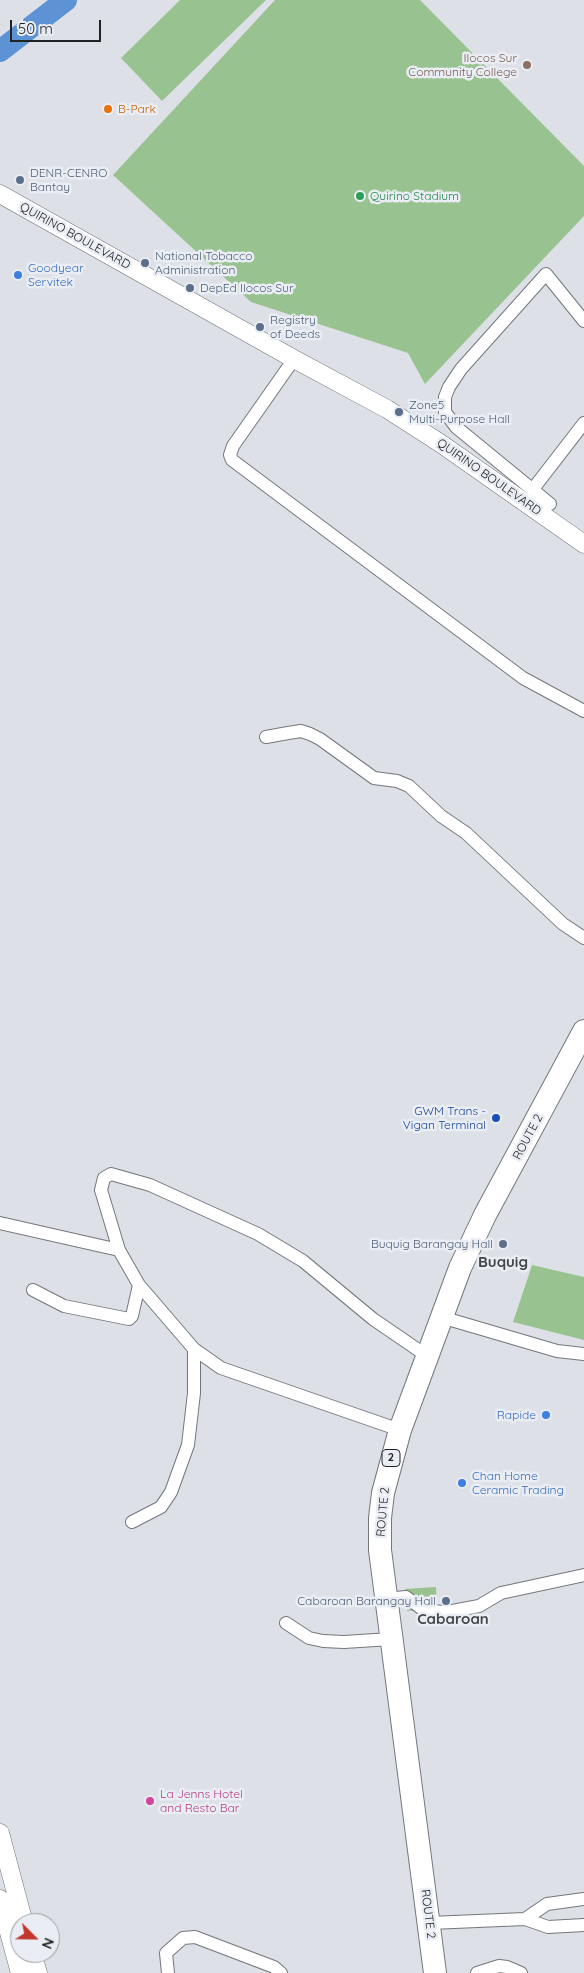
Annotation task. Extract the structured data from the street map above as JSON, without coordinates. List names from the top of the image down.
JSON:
{
  "streets": {
    "highway": ["ROUTE 2", "2"],
    "main road": ["QUIRINO BOULEVARD"]
  },
  "districts": ["Buquig", "Cabaroan"],
  "places": [
    "Ilocos Sur Community College",
    "B-Park",
    "DENR-CENRO Bantay",
    "Quirino Stadium",
    "National Tobacco Administration",
    "Goodyear Servitek",
    "DepEd Ilocos Sur",
    "Registry of Deeds",
    "Zone5 Multi-Purpose Hall",
    "GWM Trans - Vigan Terminal",
    "Buquig Barangay Hall",
    "Rapide",
    "Chan Home Ceramic Trading",
    "Cabaroan Barangay Hall",
    "La Jenns Hotel and Resto Bar"
  ],
  "scale_bar": "50 m",
  "north": "bottom right"
}
